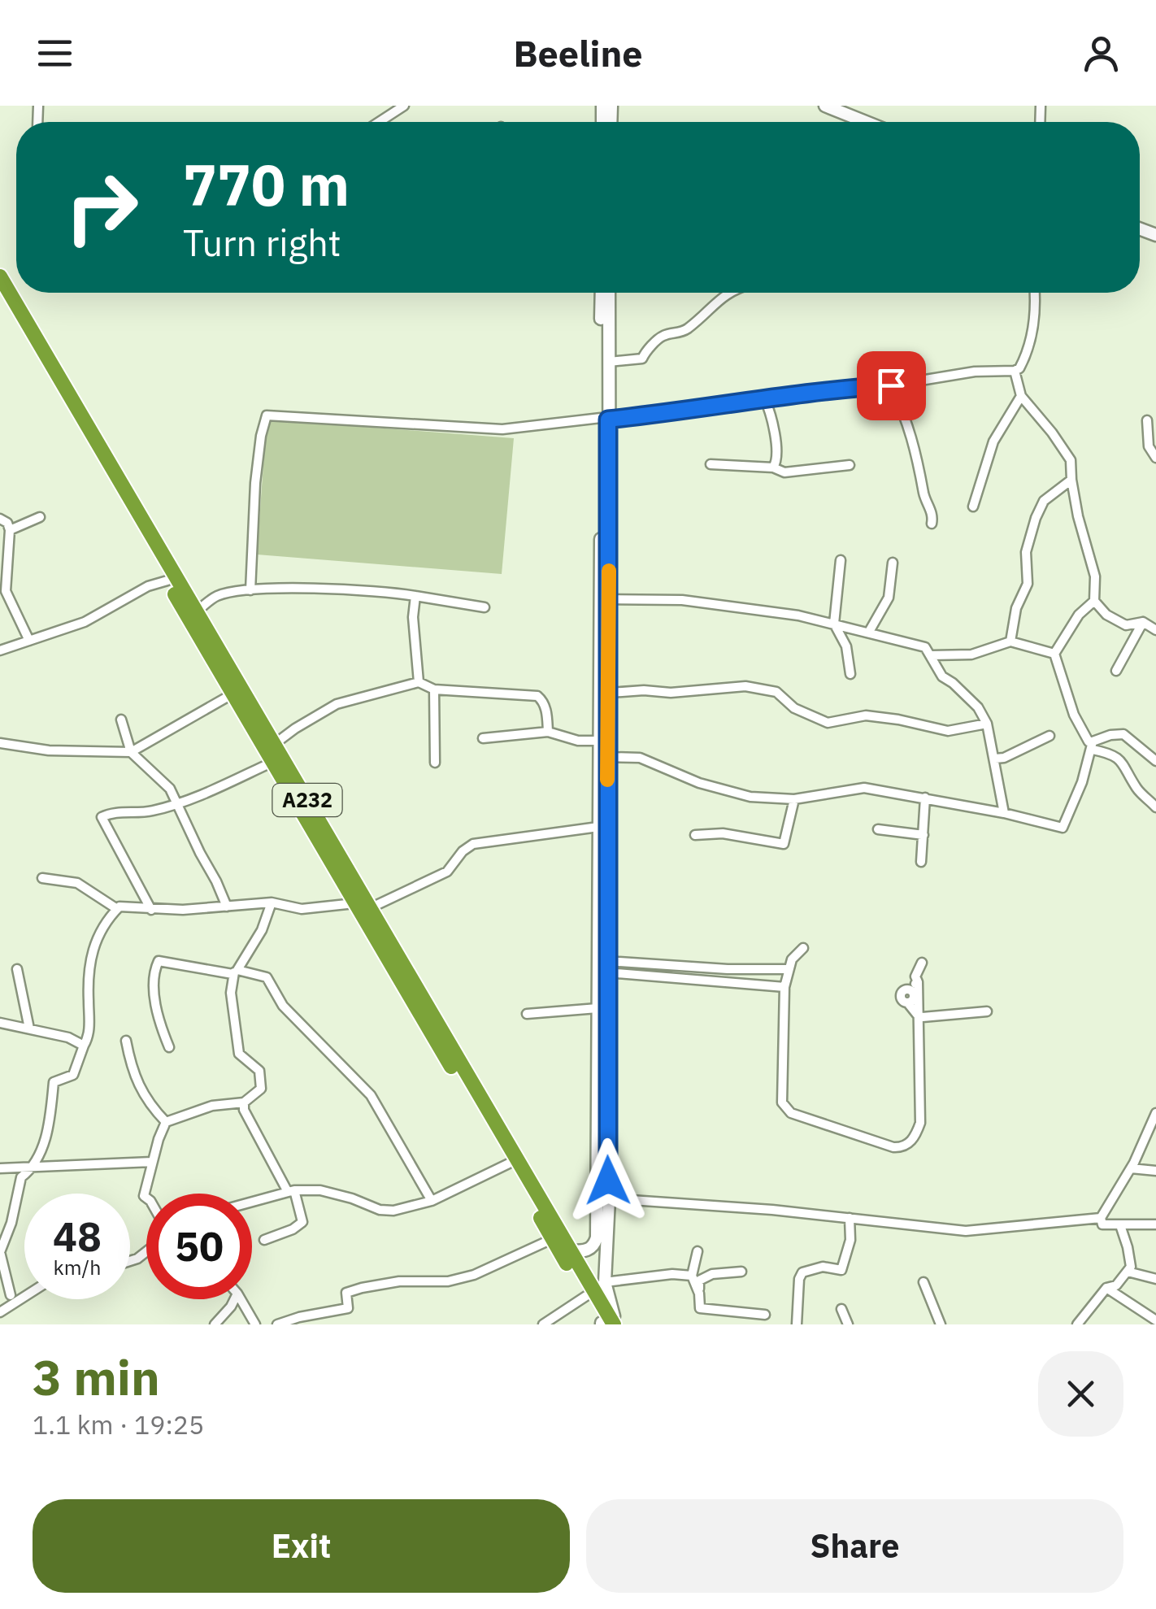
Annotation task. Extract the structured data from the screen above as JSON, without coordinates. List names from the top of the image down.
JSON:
{
  "streets": {
    "highway": ["A232"]
  },
  "page": {
    "header": "Beeline",
    "turn": ["770 m", "Turn right"],
    "speed": "48 km/h",
    "limit": "50",
    "heading": ["3 min", "1.1 km · 19:25"],
    "buttons": ["Exit", "Share"]
  }
}
